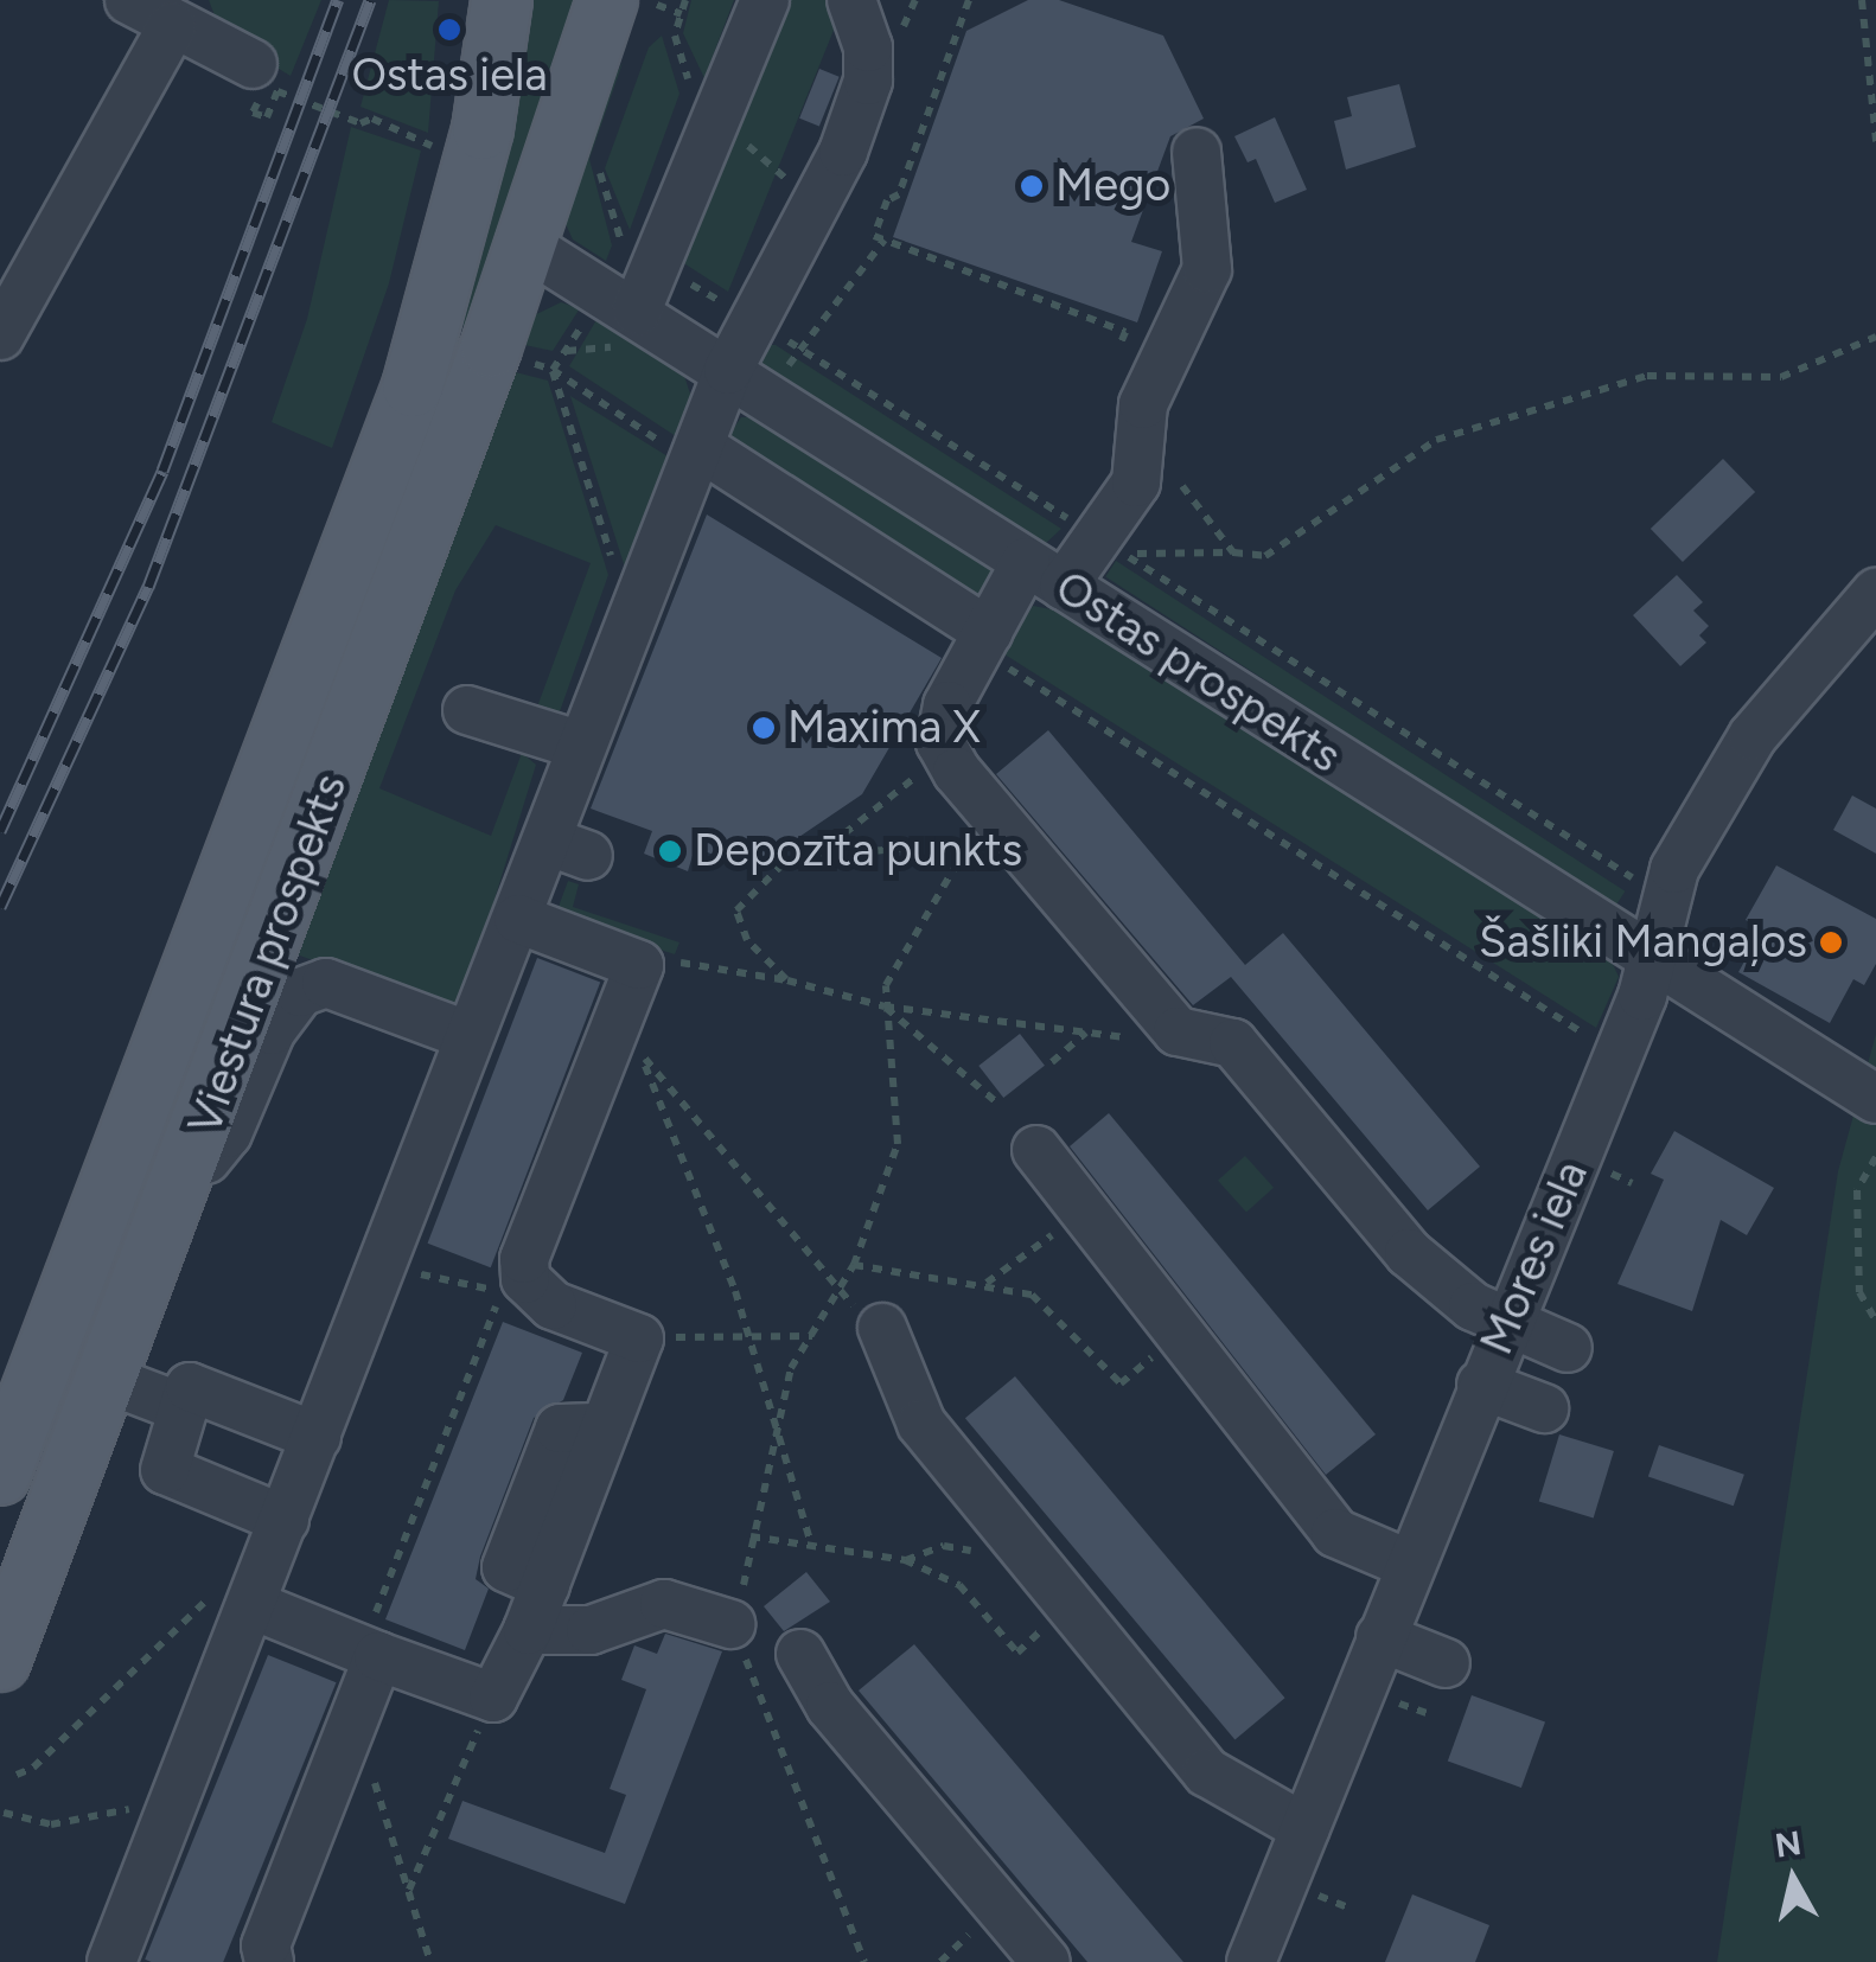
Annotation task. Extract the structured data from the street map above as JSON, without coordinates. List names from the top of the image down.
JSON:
{
  "streets": {
    "main road": ["Viestura prospekts"],
    "street": ["Ostas prospekts", "Mores iela"]
  },
  "crossings": [
    ["Ostas prospekts", "Viestura prospekts"],
    ["Ostas prospekts", "Mores iela"]
  ],
  "places": [
    "Ostas iela",
    "Mego",
    "Maxima X",
    "Depozīta punkts",
    "Šašliki Mangaļos"
  ],
  "north": "top"
}
